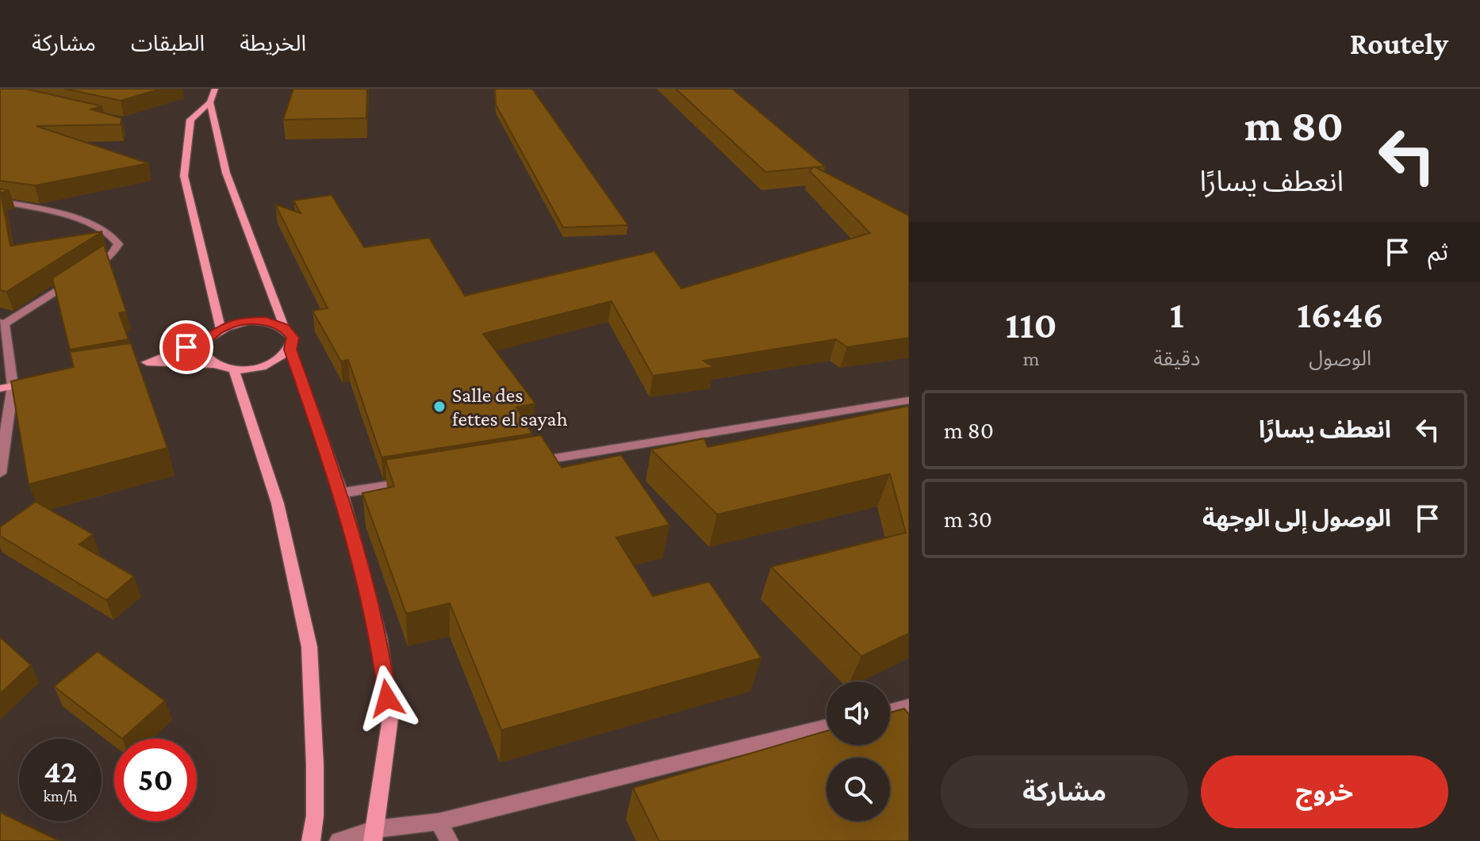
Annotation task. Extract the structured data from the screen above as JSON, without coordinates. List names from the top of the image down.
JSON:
{
  "places": ["Salle des fettes el sayah"],
  "page": {
    "header": "Routely",
    "nav": ["الخريطة", "الطبقات", "مشاركة"],
    "turn": ["80 m", "انعطف يسارًا"],
    "then": "ثم",
    "eta": [
      "16:46",
      "الوصول",
      "1",
      "دقيقة",
      "110",
      "m"
    ],
    "list": [
      {
        "name": "انعطف يسارًا",
        "value": "80 m"
      },
      {
        "name": "الوصول إلى الوجهة",
        "value": "30 m"
      }
    ],
    "speed": "42 km/h",
    "limit": "50",
    "buttons": ["خروج", "مشاركة"]
  }
}
